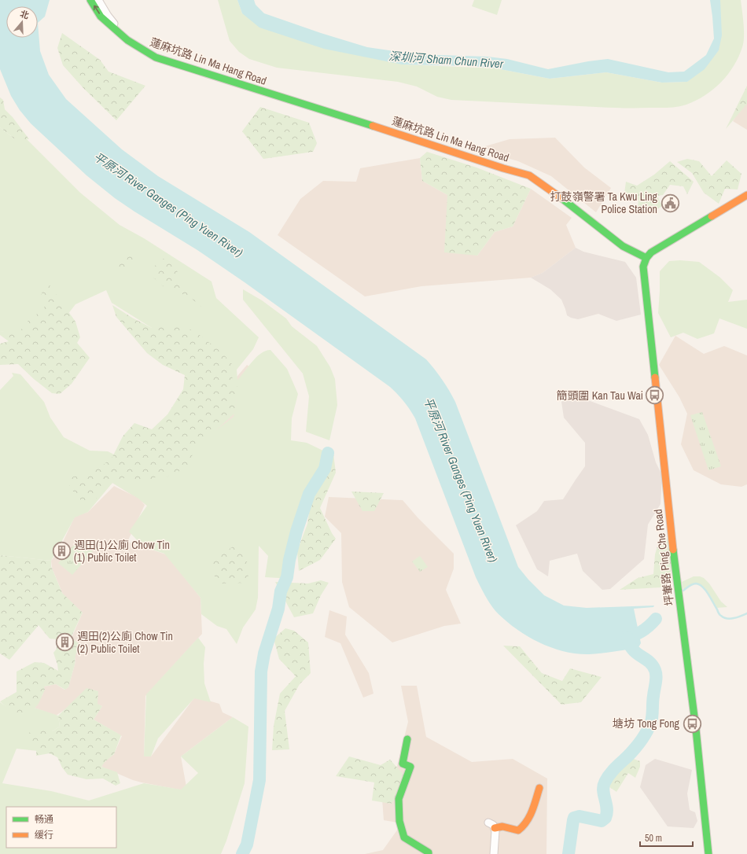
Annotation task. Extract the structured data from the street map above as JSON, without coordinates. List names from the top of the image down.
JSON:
{
  "streets": {
    "street": ["蓮麻坑路 Lin Ma Hang Road", "坪輋路 Ping Che Road"]
  },
  "crossings": [
    ["蓮麻坑路 Lin Ma Hang Road", "坪輋路 Ping Che Road"]
  ],
  "water": ["深圳河 Sham Chun River", "平原河 River Ganges (Ping Yuen River)"],
  "places": {
    "public building": ["打鼓嶺警署 Ta Kwu Ling Police Station"],
    "bus stop": ["簡頭圍 Kan Tau Wai", "塘坊 Tong Fong"],
    "building": ["週田(1)公廁 Chow Tin (1) Public Toilet", "週田(2)公廁 Chow Tin (2) Public Toilet"]
  },
  "legend": ["畅通", "缓行"],
  "scale_bar": "50 m",
  "north": "top"
}
